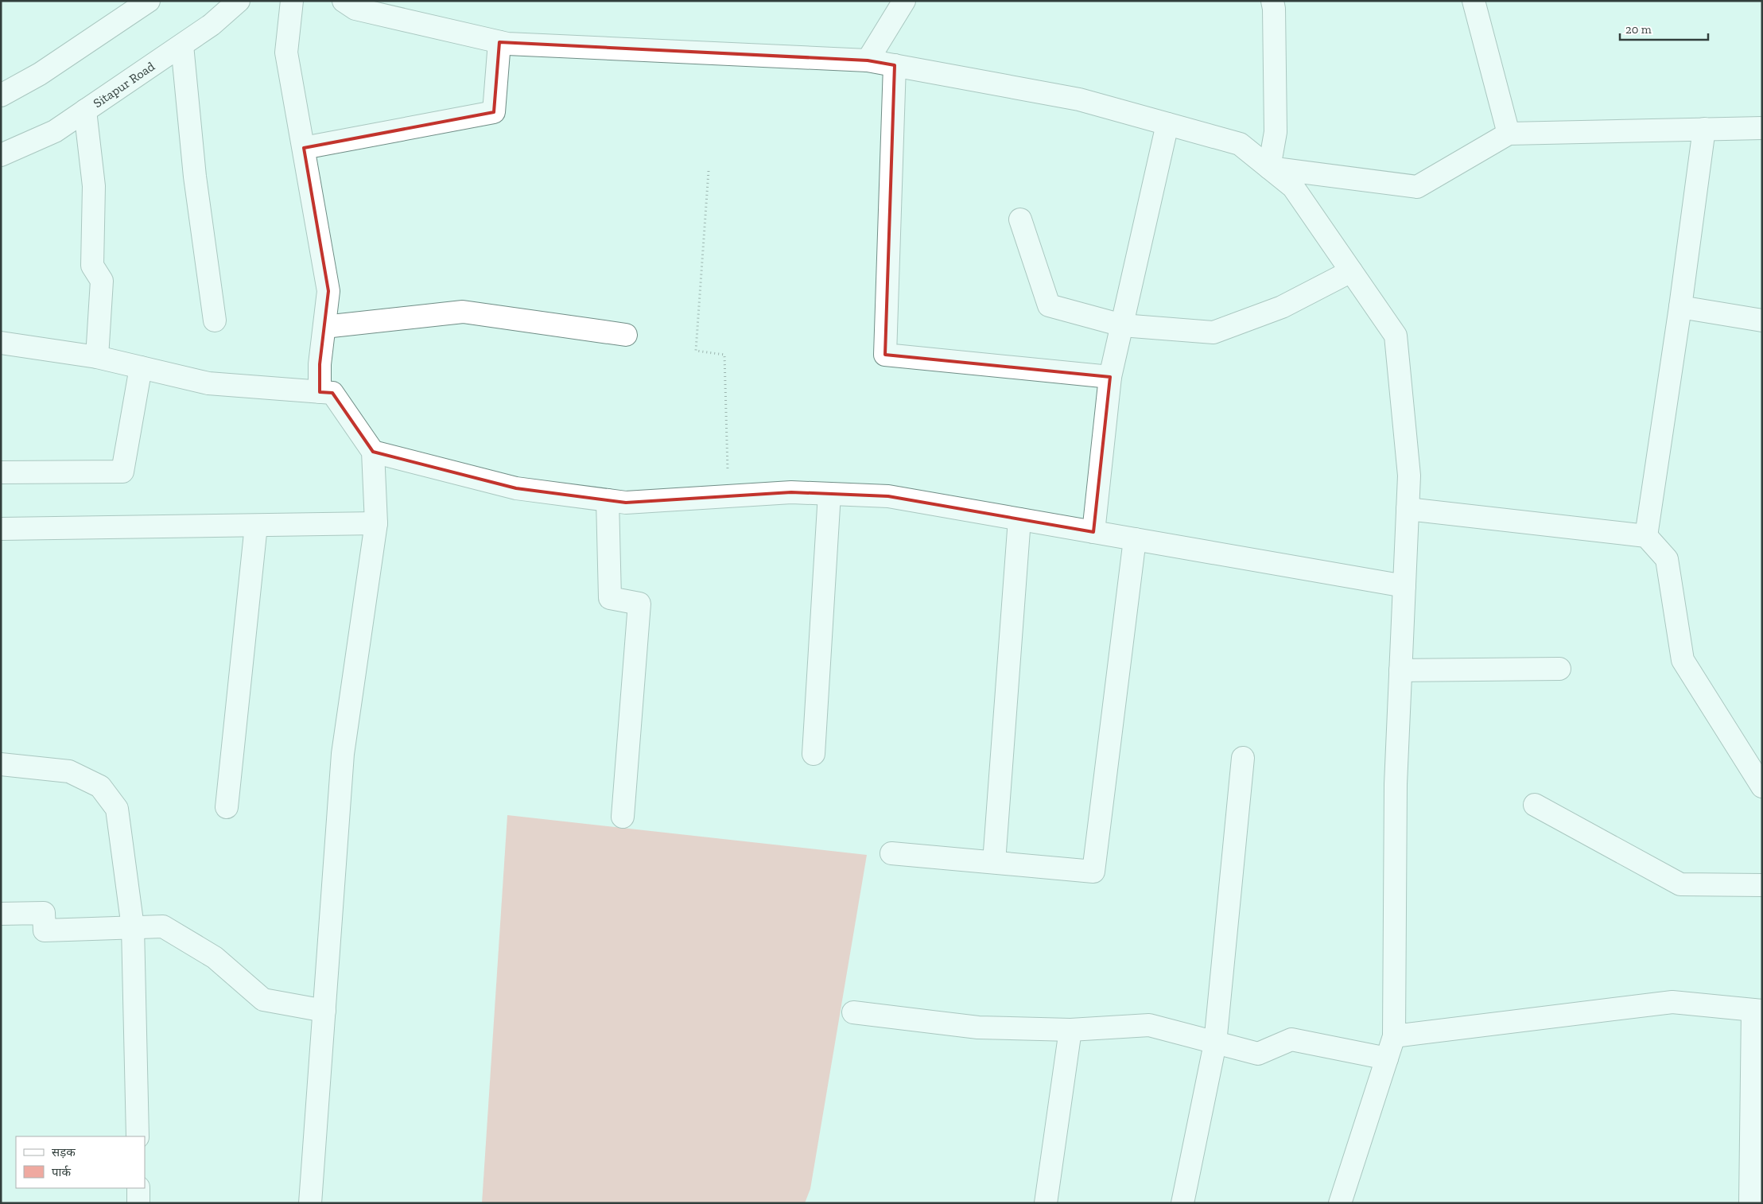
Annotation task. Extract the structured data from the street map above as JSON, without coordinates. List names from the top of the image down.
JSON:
{
  "streets": {
    "street": ["Sitapur Road"]
  },
  "legend": ["सड़क", "पार्क"],
  "scale_bar": "20 m"
}
